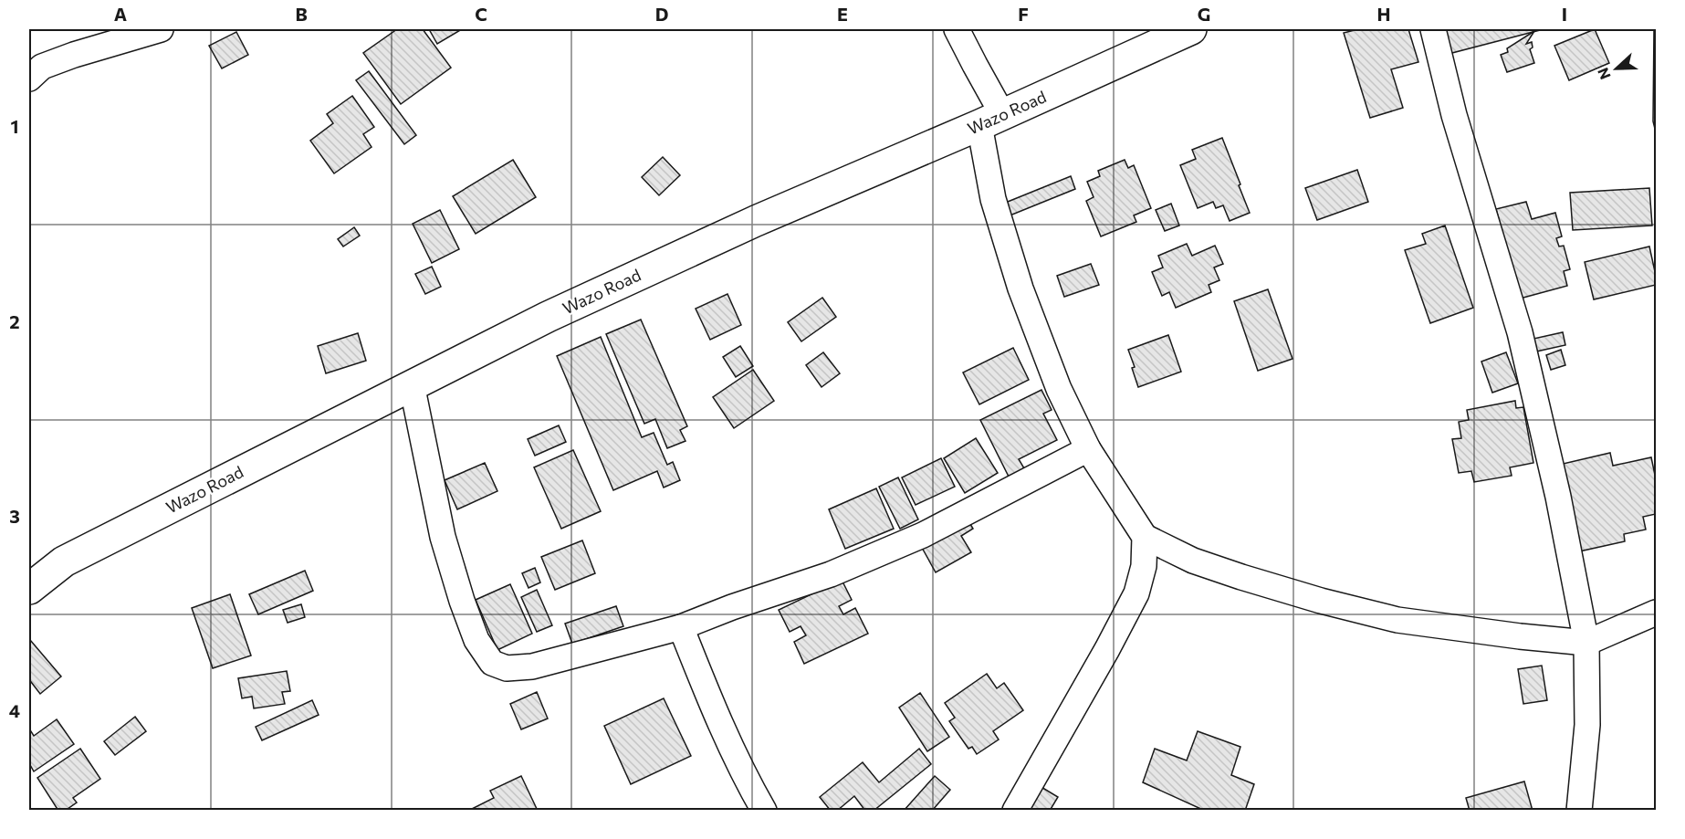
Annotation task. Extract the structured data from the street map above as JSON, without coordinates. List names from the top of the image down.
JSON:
{
  "streets": {
    "main road": ["Wazo Road"]
  },
  "north": "left",
  "grid": {
    "columns": [
      "A",
      "B",
      "C",
      "D",
      "E",
      "F",
      "G",
      "H",
      "I"
    ],
    "rows": [
      "1",
      "2",
      "3",
      "4"
    ]
  }
}
